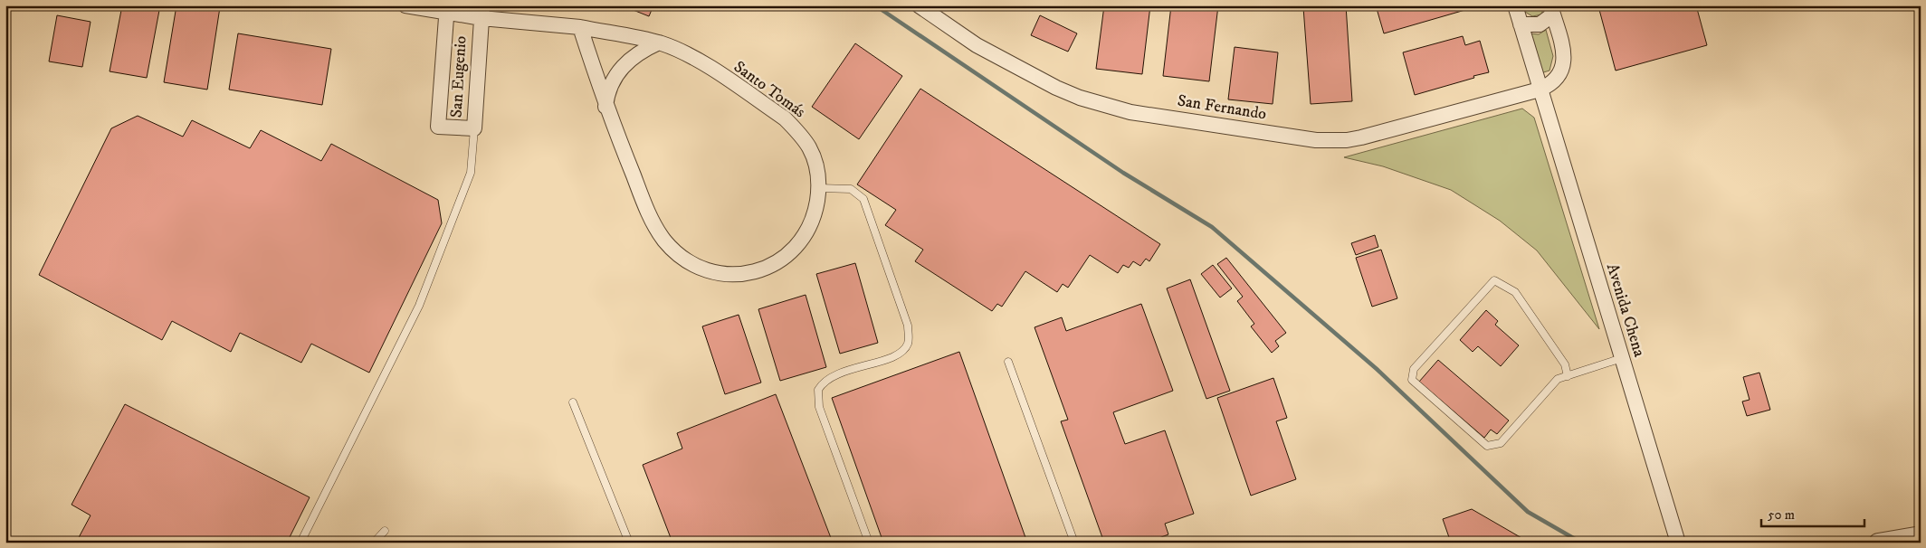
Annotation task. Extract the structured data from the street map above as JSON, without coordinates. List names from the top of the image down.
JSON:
{
  "streets": {
    "street": [
      "San Eugenio",
      "Santo Tomás",
      "San Fernando",
      "Avenida Chena"
    ]
  },
  "crossings": [
    ["San Eugenio", "Santo Tomás"],
    ["San Fernando", "Avenida Chena"]
  ],
  "scale_bar": "50 m"
}
